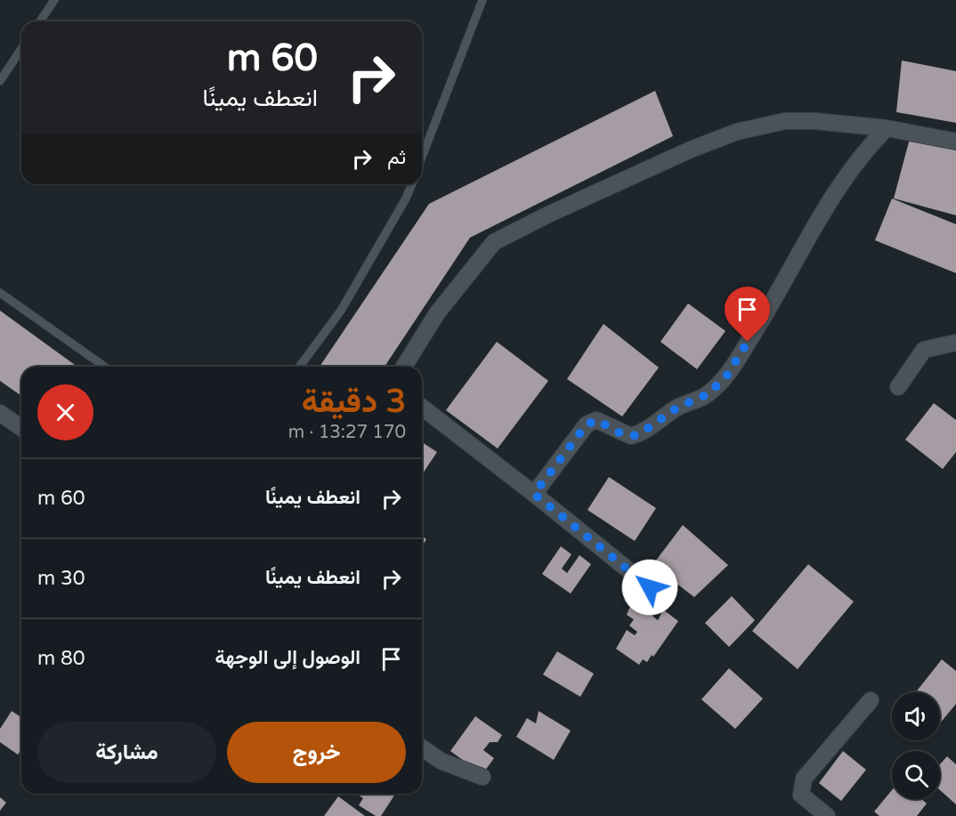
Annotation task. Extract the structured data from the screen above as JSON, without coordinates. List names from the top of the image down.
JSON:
{
  "page": {
    "turn": ["60 m", "انعطف يمينًا"],
    "then": "ثم",
    "heading": ["3 دقيقة", "170 m · 13:27"],
    "list": [
      {
        "name": "انعطف يمينًا",
        "value": "60 m"
      },
      {
        "name": "انعطف يمينًا",
        "value": "30 m"
      },
      {
        "name": "الوصول إلى الوجهة",
        "value": "80 m"
      }
    ],
    "buttons": ["خروج", "مشاركة"]
  }
}
